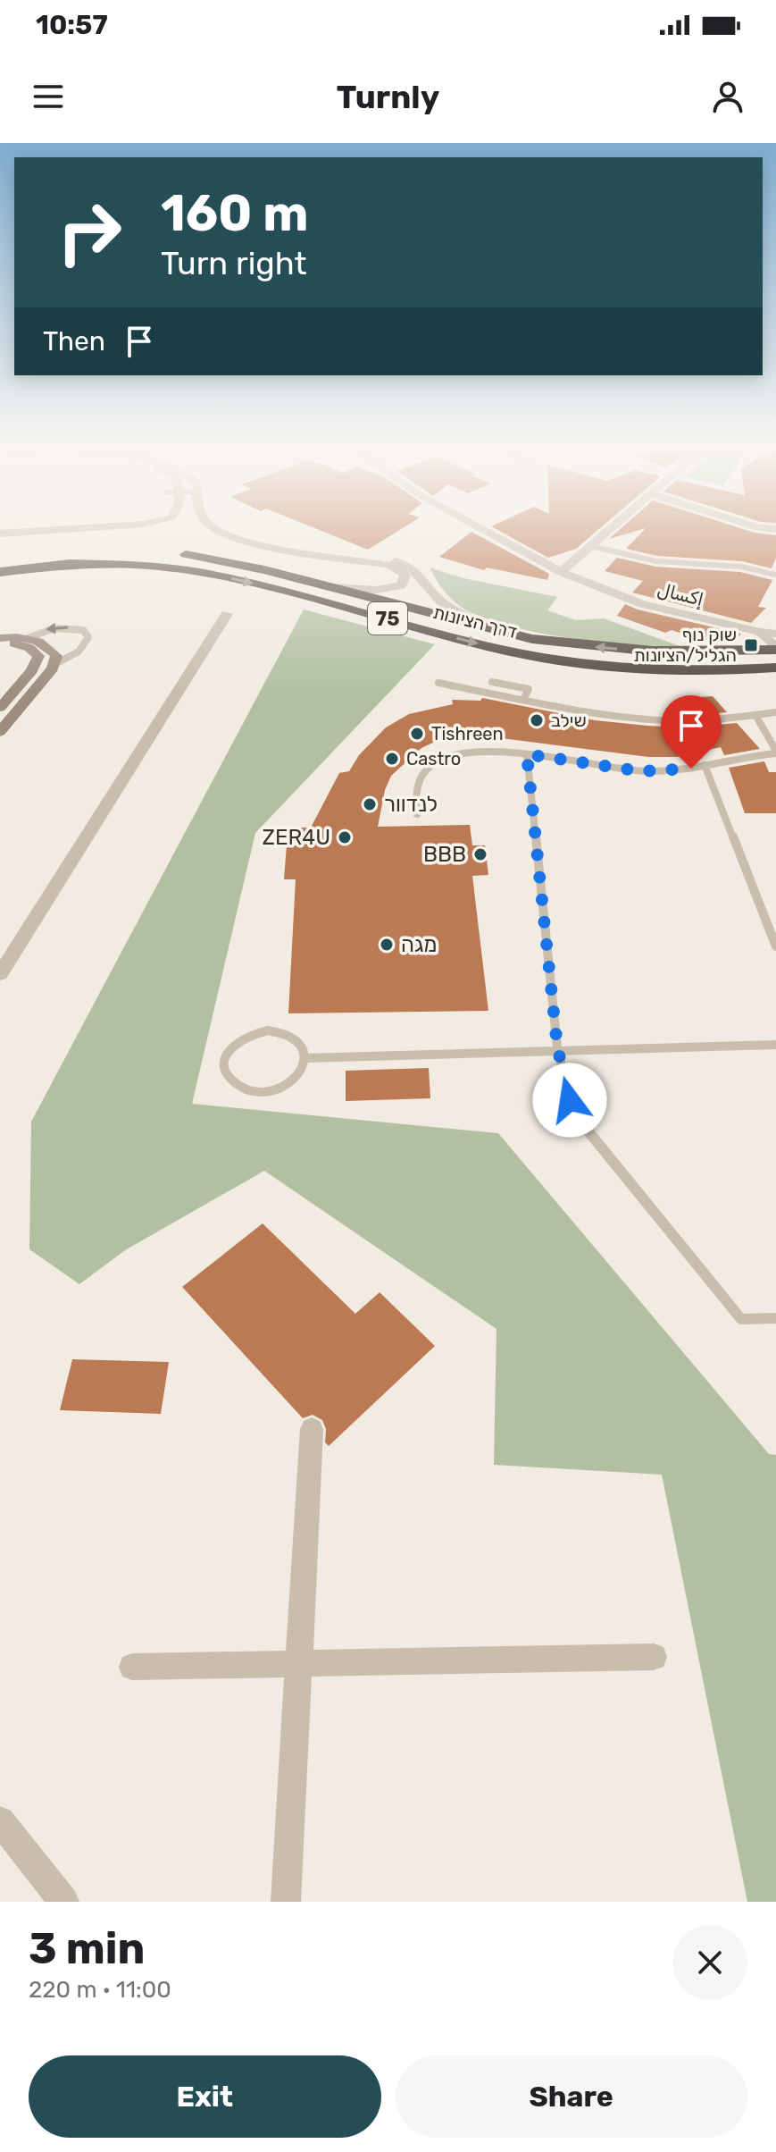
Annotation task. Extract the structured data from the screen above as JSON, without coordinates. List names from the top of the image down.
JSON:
{
  "streets": {
    "highway": ["75", "דרך הציונות"],
    "street": ["إكسال"]
  },
  "places": {
    "transit": ["שוק נוף הגליל/הציונות"],
    "other": [
      "שילב",
      "Tishreen",
      "Castro",
      "לנדוור",
      "ZER4U",
      "BBB",
      "מגה"
    ]
  },
  "page": {
    "status": "10:57",
    "header": "Turnly",
    "turn": ["160 m", "Turn right"],
    "then": "Then",
    "heading": ["3 min", "220 m · 11:00"],
    "buttons": ["Exit", "Share"]
  }
}
